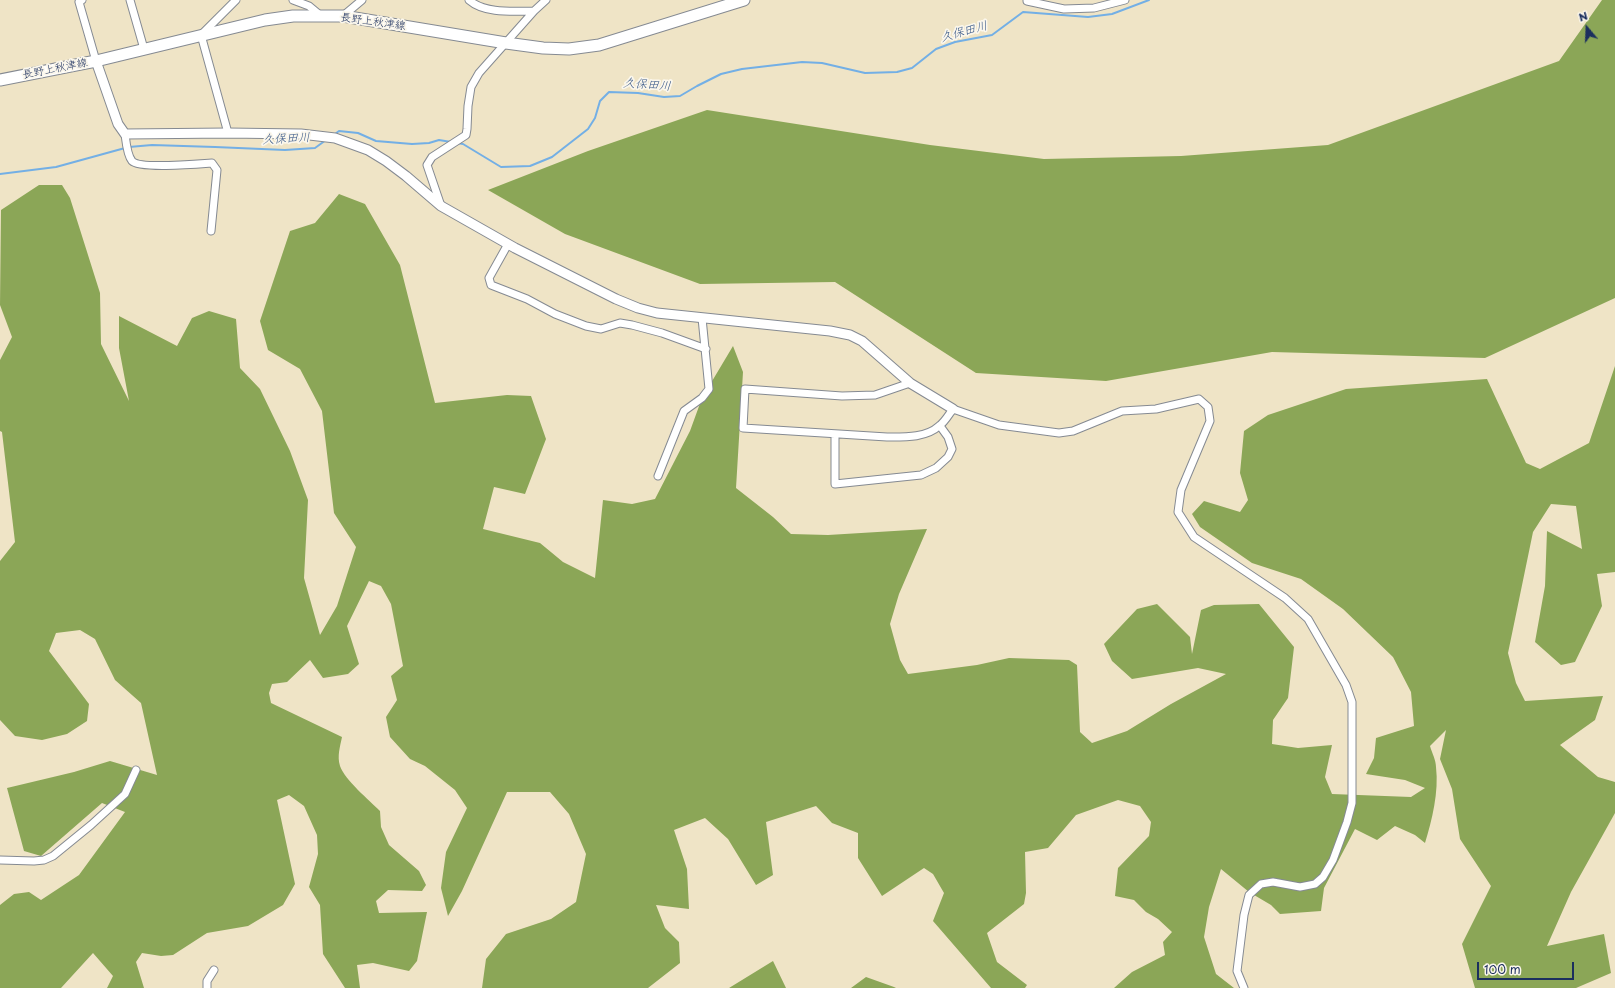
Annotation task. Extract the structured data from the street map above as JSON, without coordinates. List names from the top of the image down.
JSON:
{
  "streets": {
    "main road": ["長野上秋津線"]
  },
  "water": ["久保田川"],
  "scale_bar": "100 m",
  "north": "top"
}
